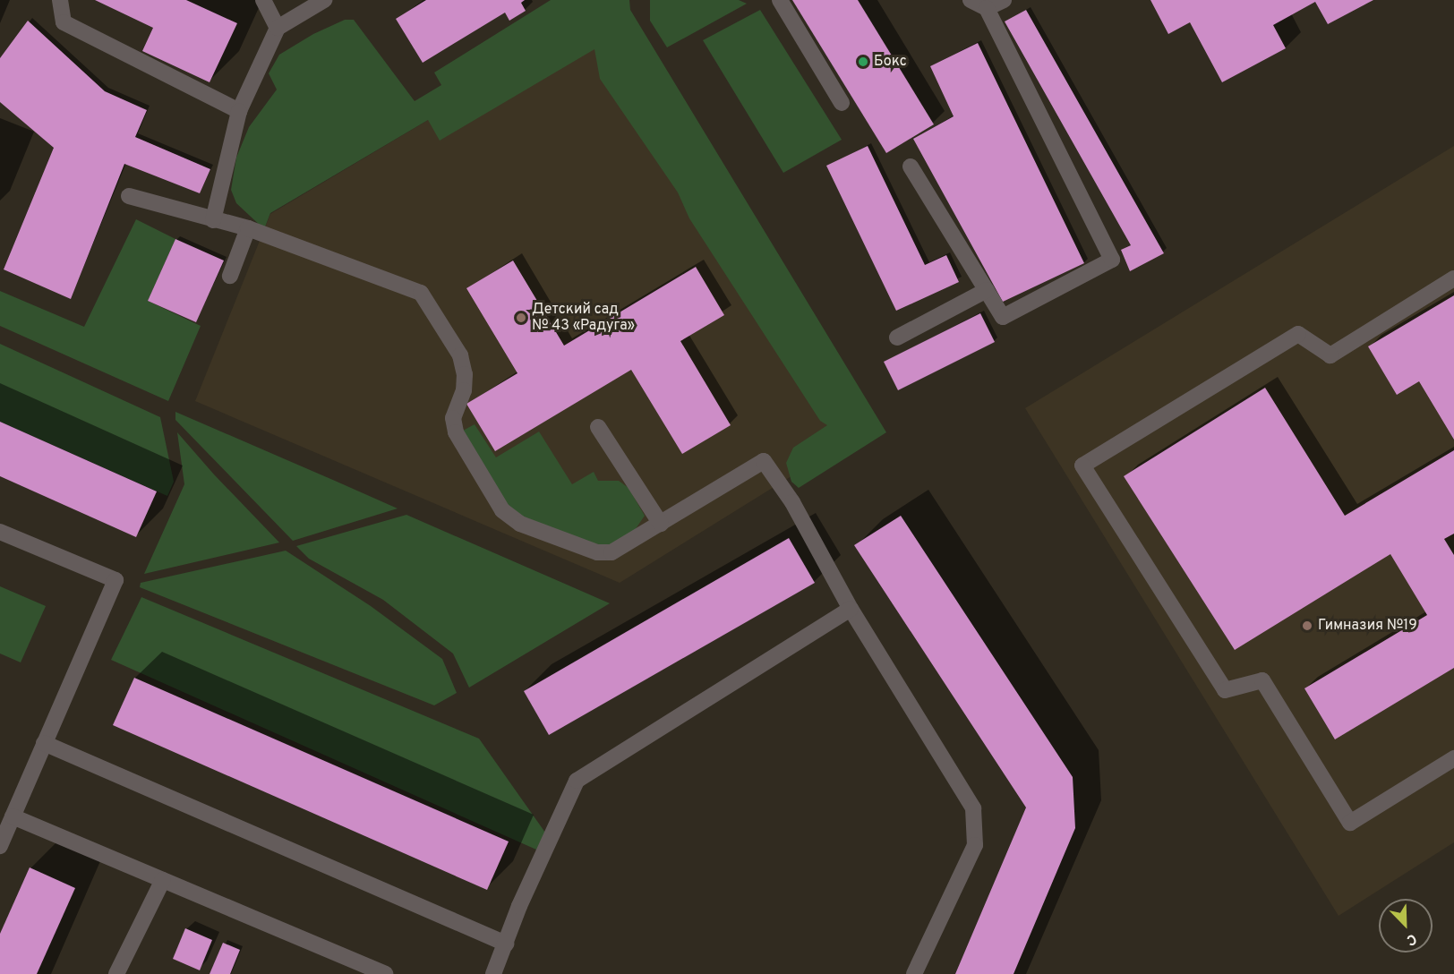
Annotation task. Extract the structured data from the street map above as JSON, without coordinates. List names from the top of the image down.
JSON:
{
  "places": ["Бокс", "Детский сад № 43 «Радуга»", "Гимназия №19"],
  "north": "bottom right"
}
